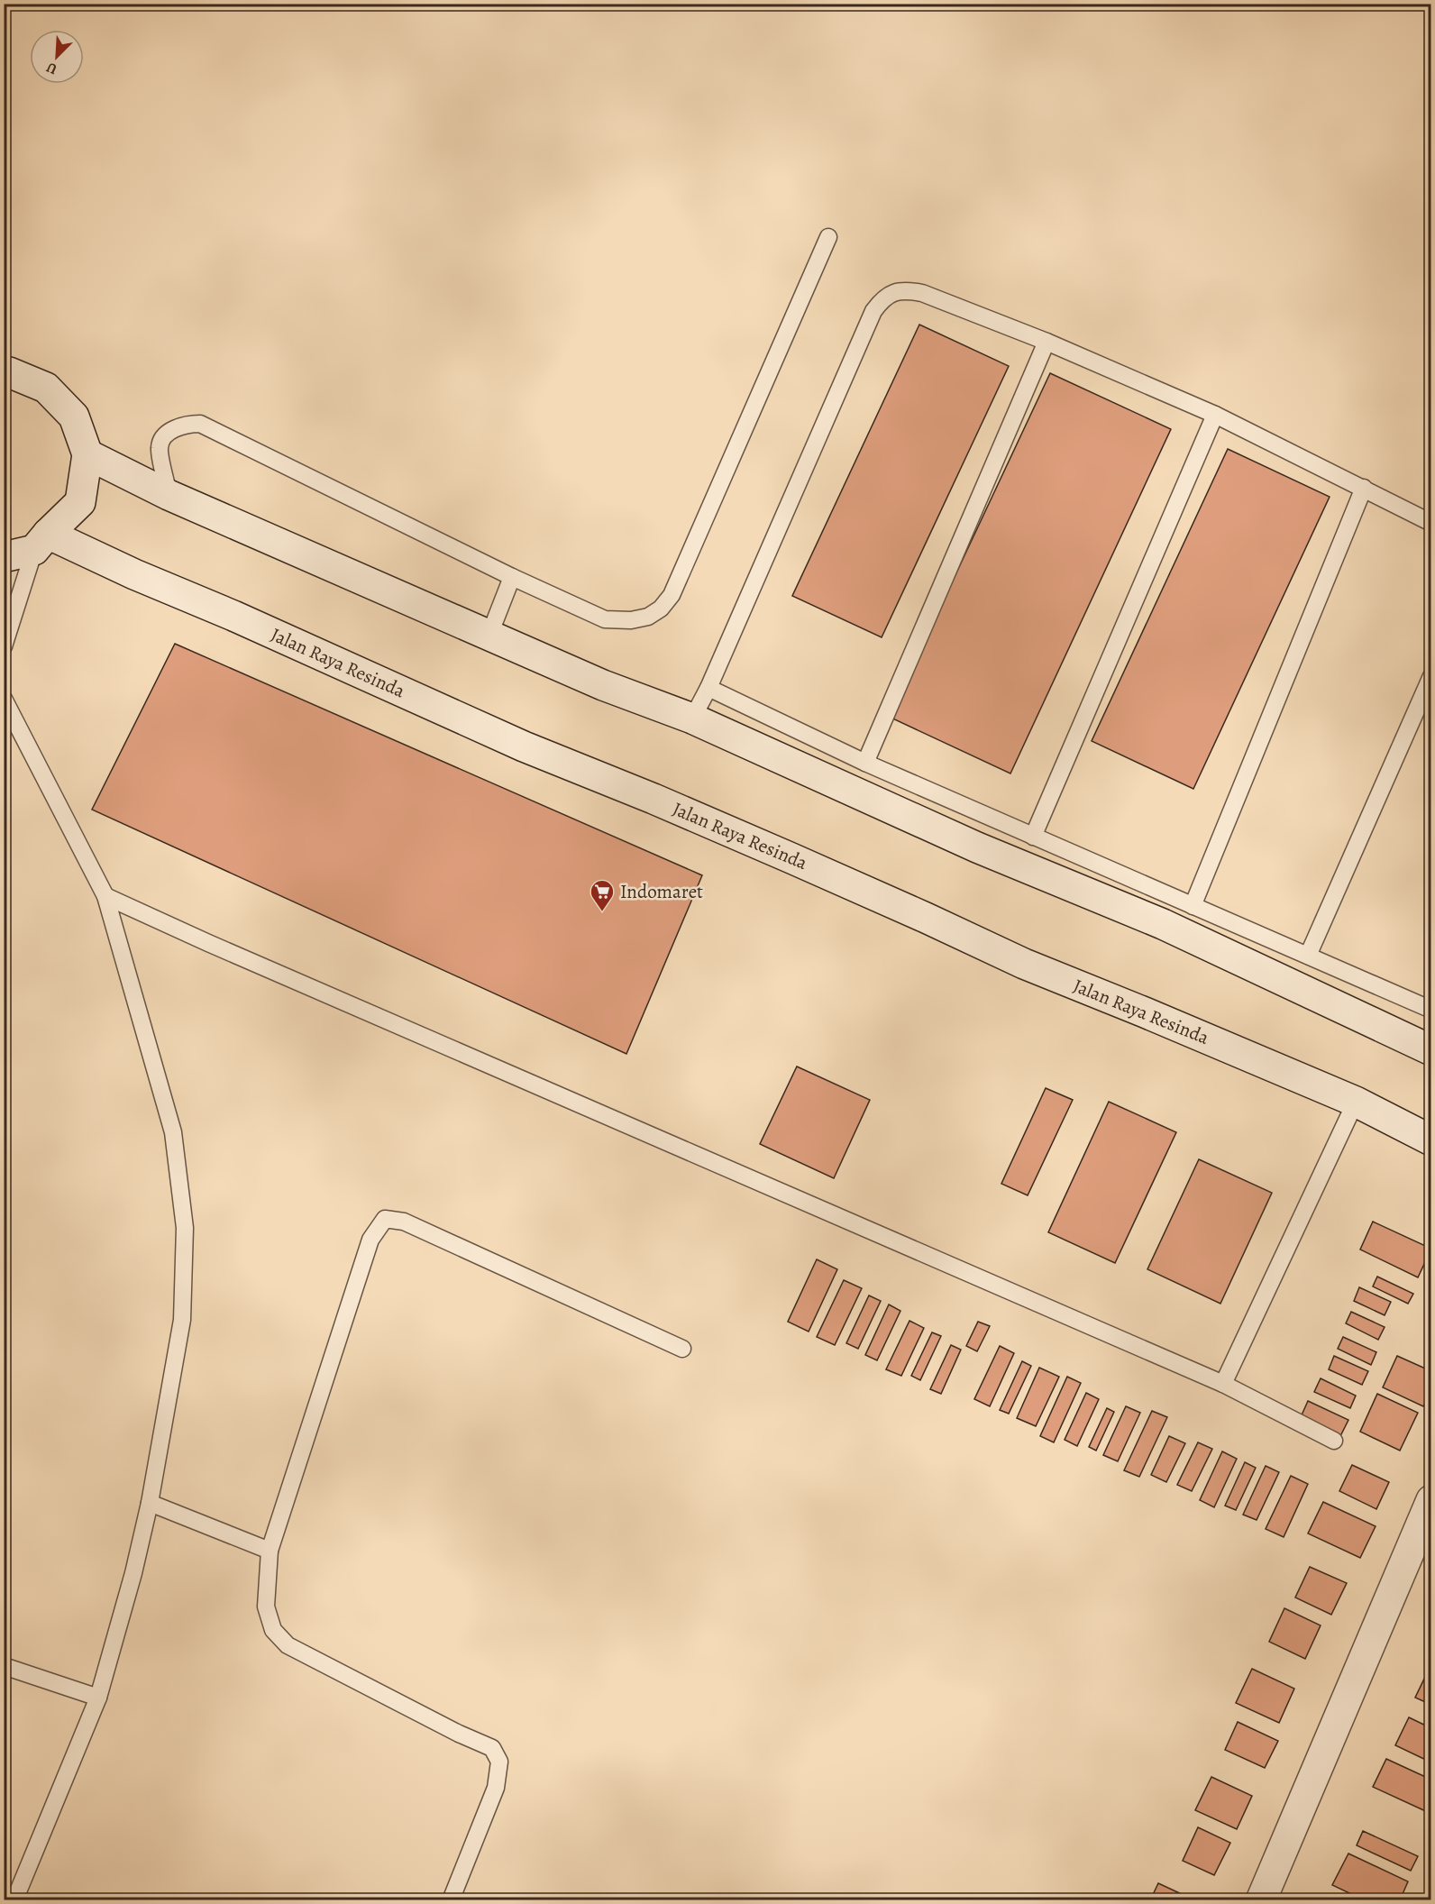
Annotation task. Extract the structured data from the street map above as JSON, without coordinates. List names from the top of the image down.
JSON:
{
  "streets": {
    "street": ["Jalan Raya Resinda"]
  },
  "places": {
    "supermarket": ["Indomaret"]
  },
  "north": "bottom left"
}
